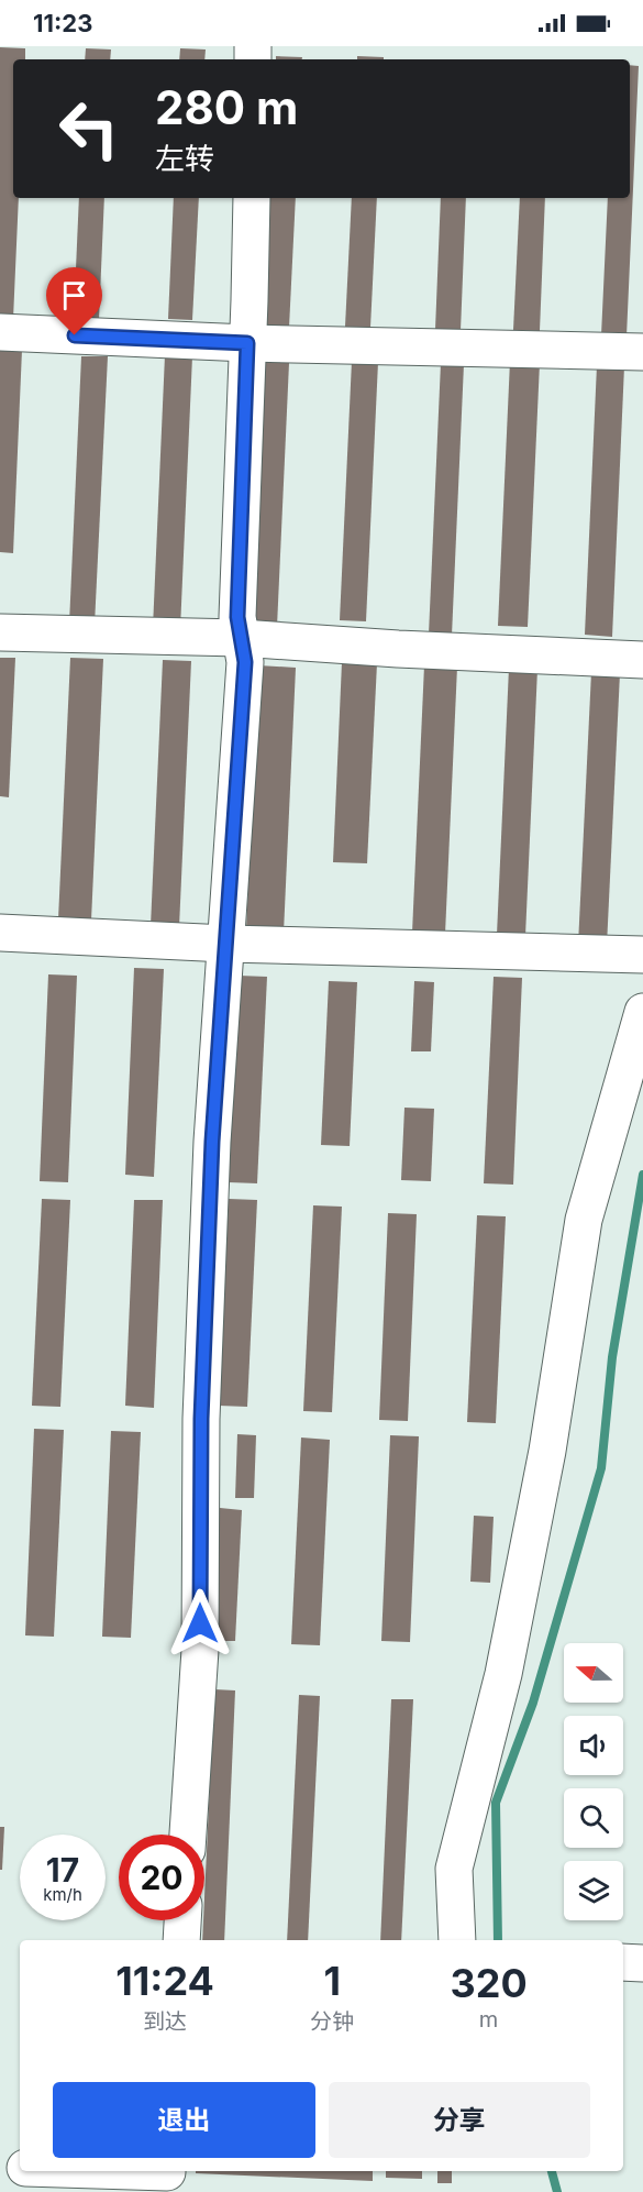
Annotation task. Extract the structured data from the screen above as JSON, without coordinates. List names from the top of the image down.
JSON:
{
  "north": "left",
  "page": {
    "status": "11:23",
    "turn": ["280 m", "左转"],
    "speed": "17 km/h",
    "limit": "20",
    "eta": [
      "11:24",
      "到达",
      "1",
      "分钟",
      "320",
      "m"
    ],
    "buttons": ["退出", "分享"]
  }
}
